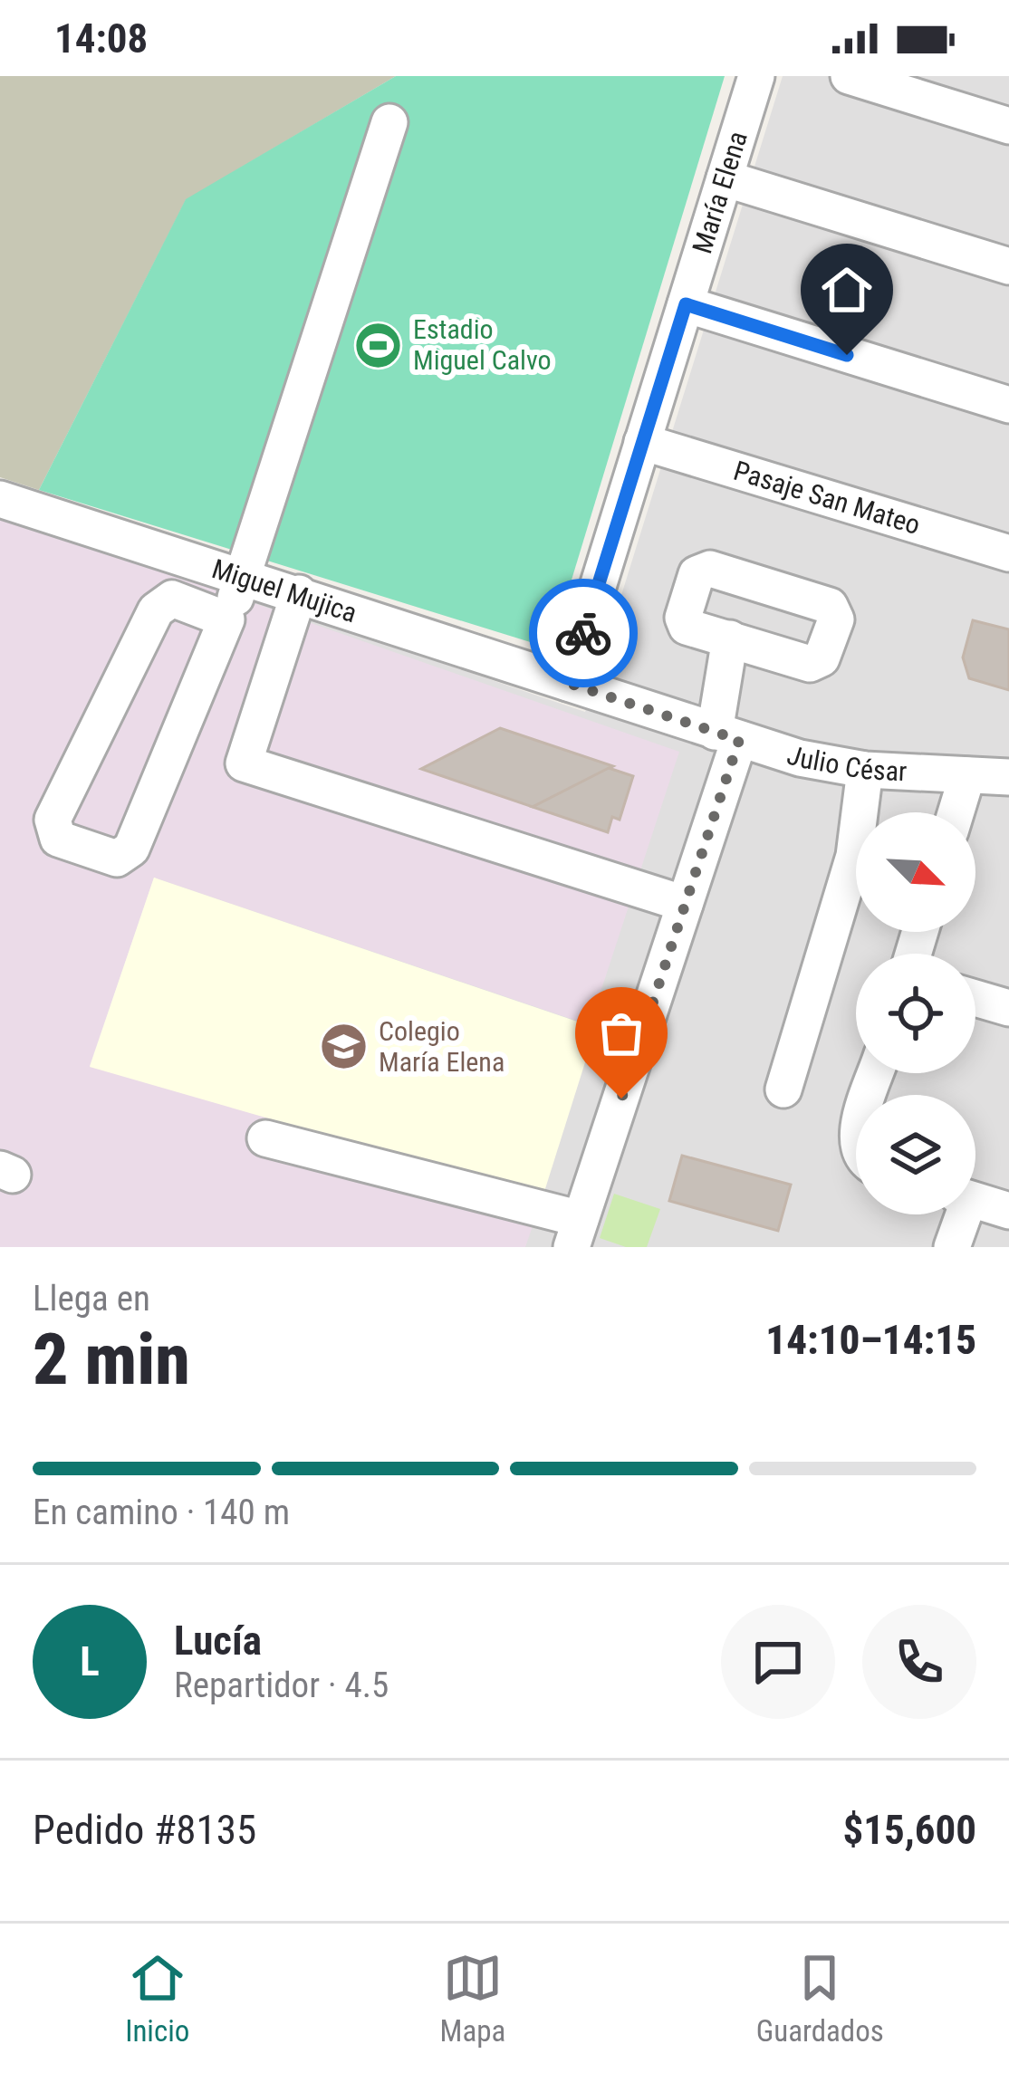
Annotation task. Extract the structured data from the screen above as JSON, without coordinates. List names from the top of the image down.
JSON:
{
  "streets": {
    "street": [
      "María Elena",
      "Pasaje San Mateo",
      "Miguel Mujica",
      "Julio César"
    ]
  },
  "crossings": [
    ["María Elena", "Pasaje San Mateo"],
    ["María Elena", "Miguel Mujica"],
    ["María Elena", "Julio César"],
    ["Miguel Mujica", "Julio César"]
  ],
  "places": {
    "sports": ["Estadio Miguel Calvo"],
    "school or university": ["Colegio María Elena"]
  },
  "north": "bottom right",
  "page": {
    "status": "14:08",
    "heading": ["2 min", "Llega en", "14:10–14:15"],
    "panel": [
      "Lucía",
      "Repartidor · 4.5",
      "Pedido #8135",
      "$15,600"
    ],
    "bar": "En camino · 140 m",
    "round": "L",
    "tabs": ["Inicio", "Mapa", "Guardados"]
  }
}
